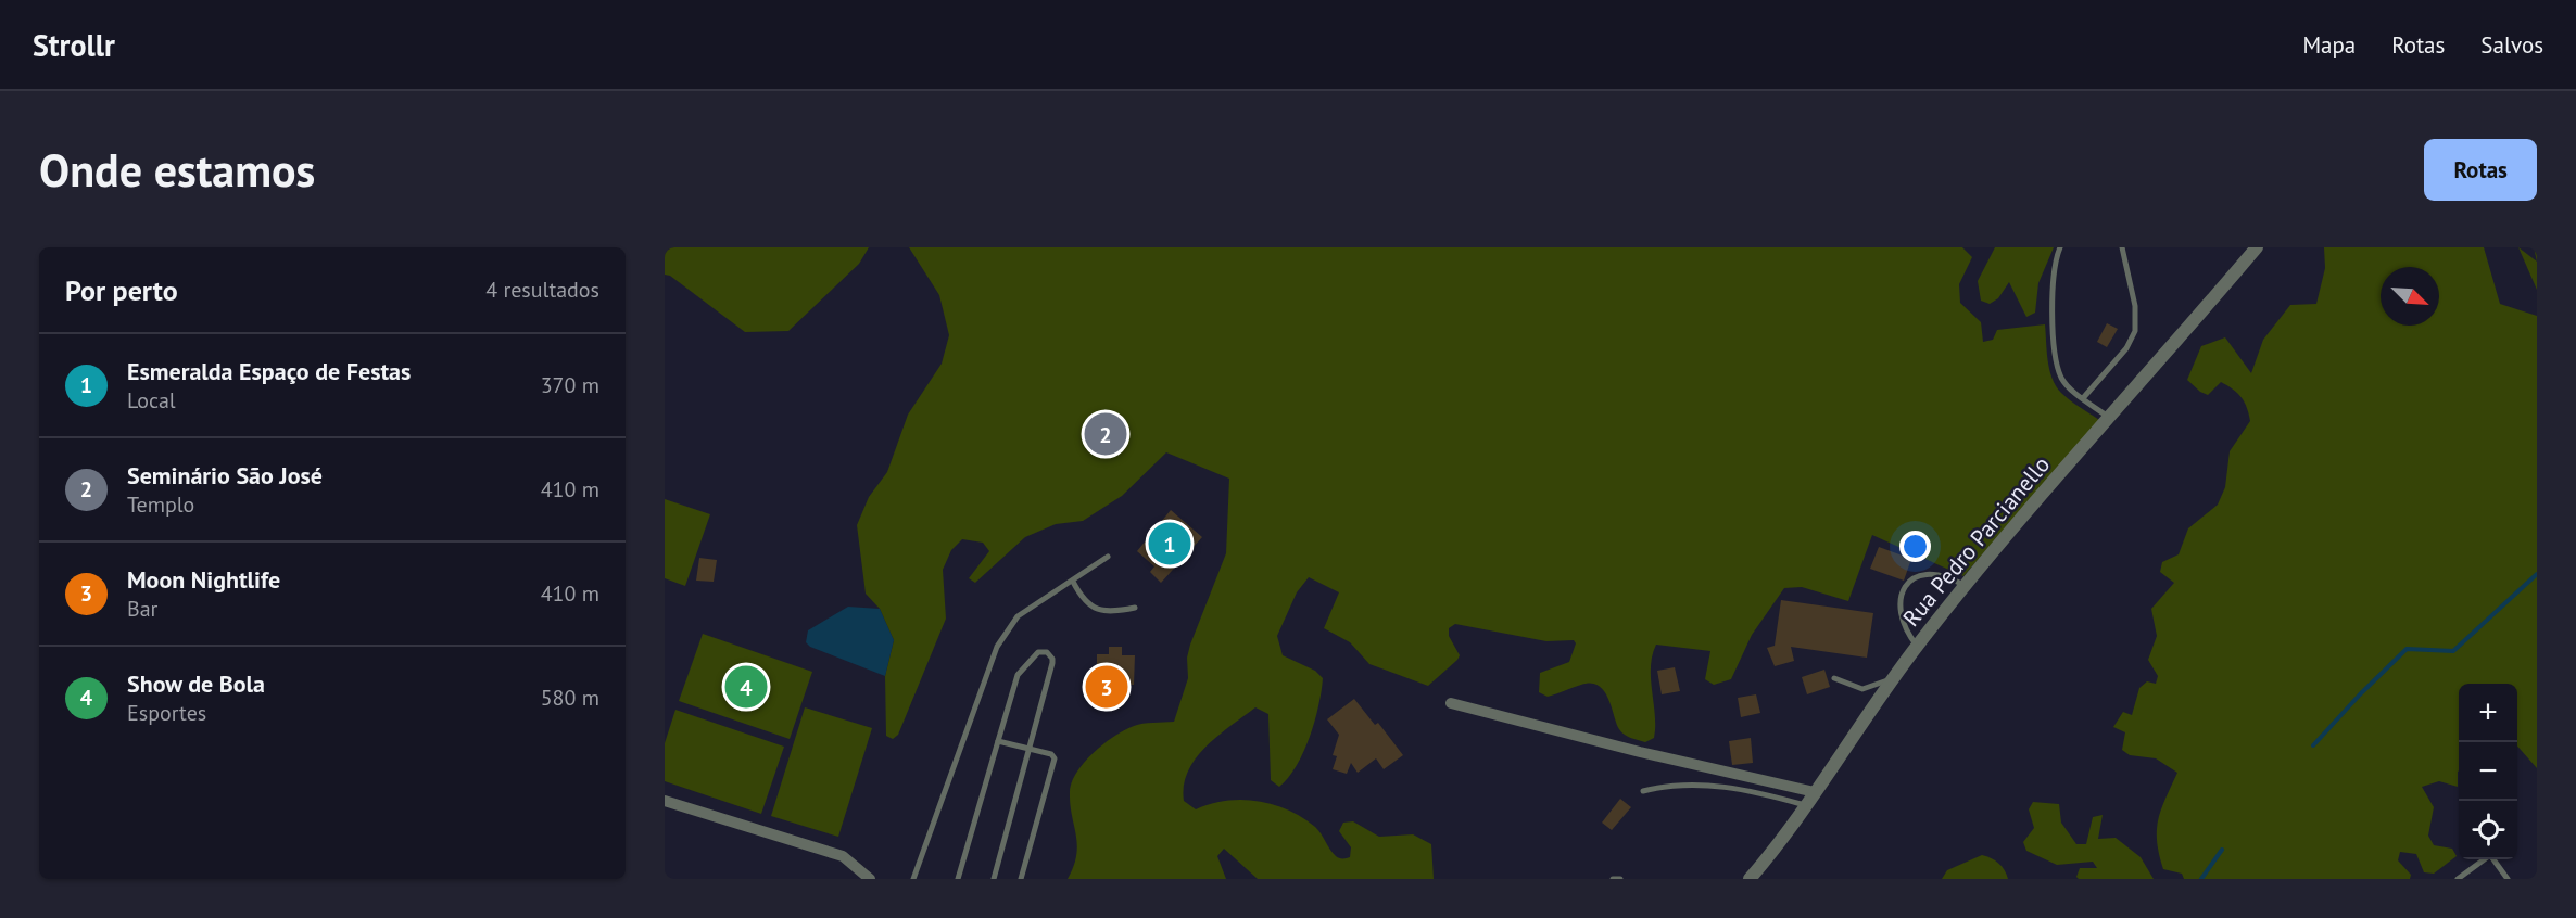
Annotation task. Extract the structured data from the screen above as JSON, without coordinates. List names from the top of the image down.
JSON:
{
  "streets": {
    "street": ["Rua Pedro Parcianello"]
  },
  "north": "bottom right",
  "page": {
    "header": "Strollr",
    "nav": ["Mapa", "Rotas", "Salvos"],
    "buttons": "Rotas",
    "title": "Onde estamos",
    "heading": ["Por perto", "4 resultados"],
    "list": [
      {
        "mark": "1",
        "name": "Esmeralda Espaço de Festas",
        "note": "Local",
        "value": "370 m"
      },
      {
        "mark": "2",
        "name": "Seminário São José",
        "note": "Templo",
        "value": "410 m"
      },
      {
        "mark": "3",
        "name": "Moon Nightlife",
        "note": "Bar",
        "value": "410 m"
      },
      {
        "mark": "4",
        "name": "Show de Bola",
        "note": "Esportes",
        "value": "580 m"
      }
    ],
    "pins": [
      "2",
      "1",
      "3",
      "4"
    ],
    "map_buttons": ["+", "−"]
  }
}
